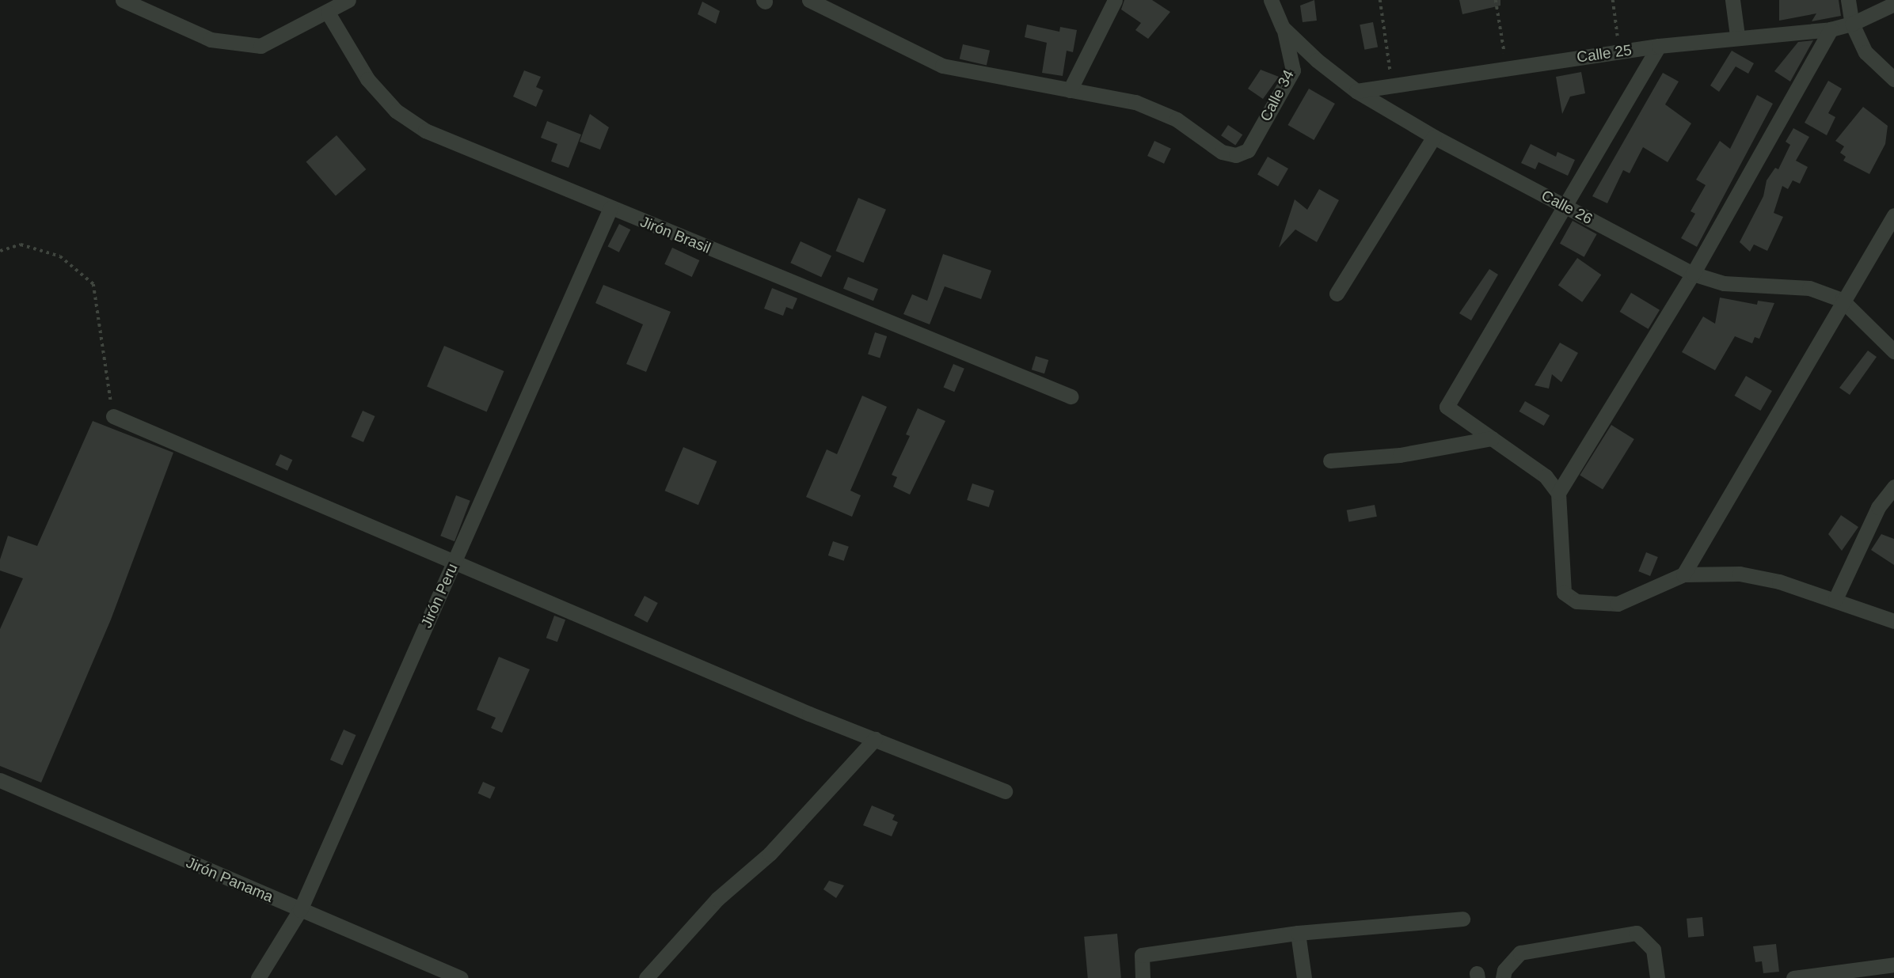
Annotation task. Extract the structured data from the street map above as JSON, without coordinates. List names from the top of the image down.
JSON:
{
  "streets": {
    "street": [
      "Calle 25",
      "Calle 34",
      "Calle 26",
      "Jirón Brasil",
      "Jirón Peru",
      "Jirón Panama"
    ]
  },
  "crossings": [
    ["Calle 25", "Calle 26"],
    ["Calle 34", "Calle 26"],
    ["Jirón Brasil", "Jirón Peru"],
    ["Jirón Peru", "Jirón Panama"]
  ]
}
